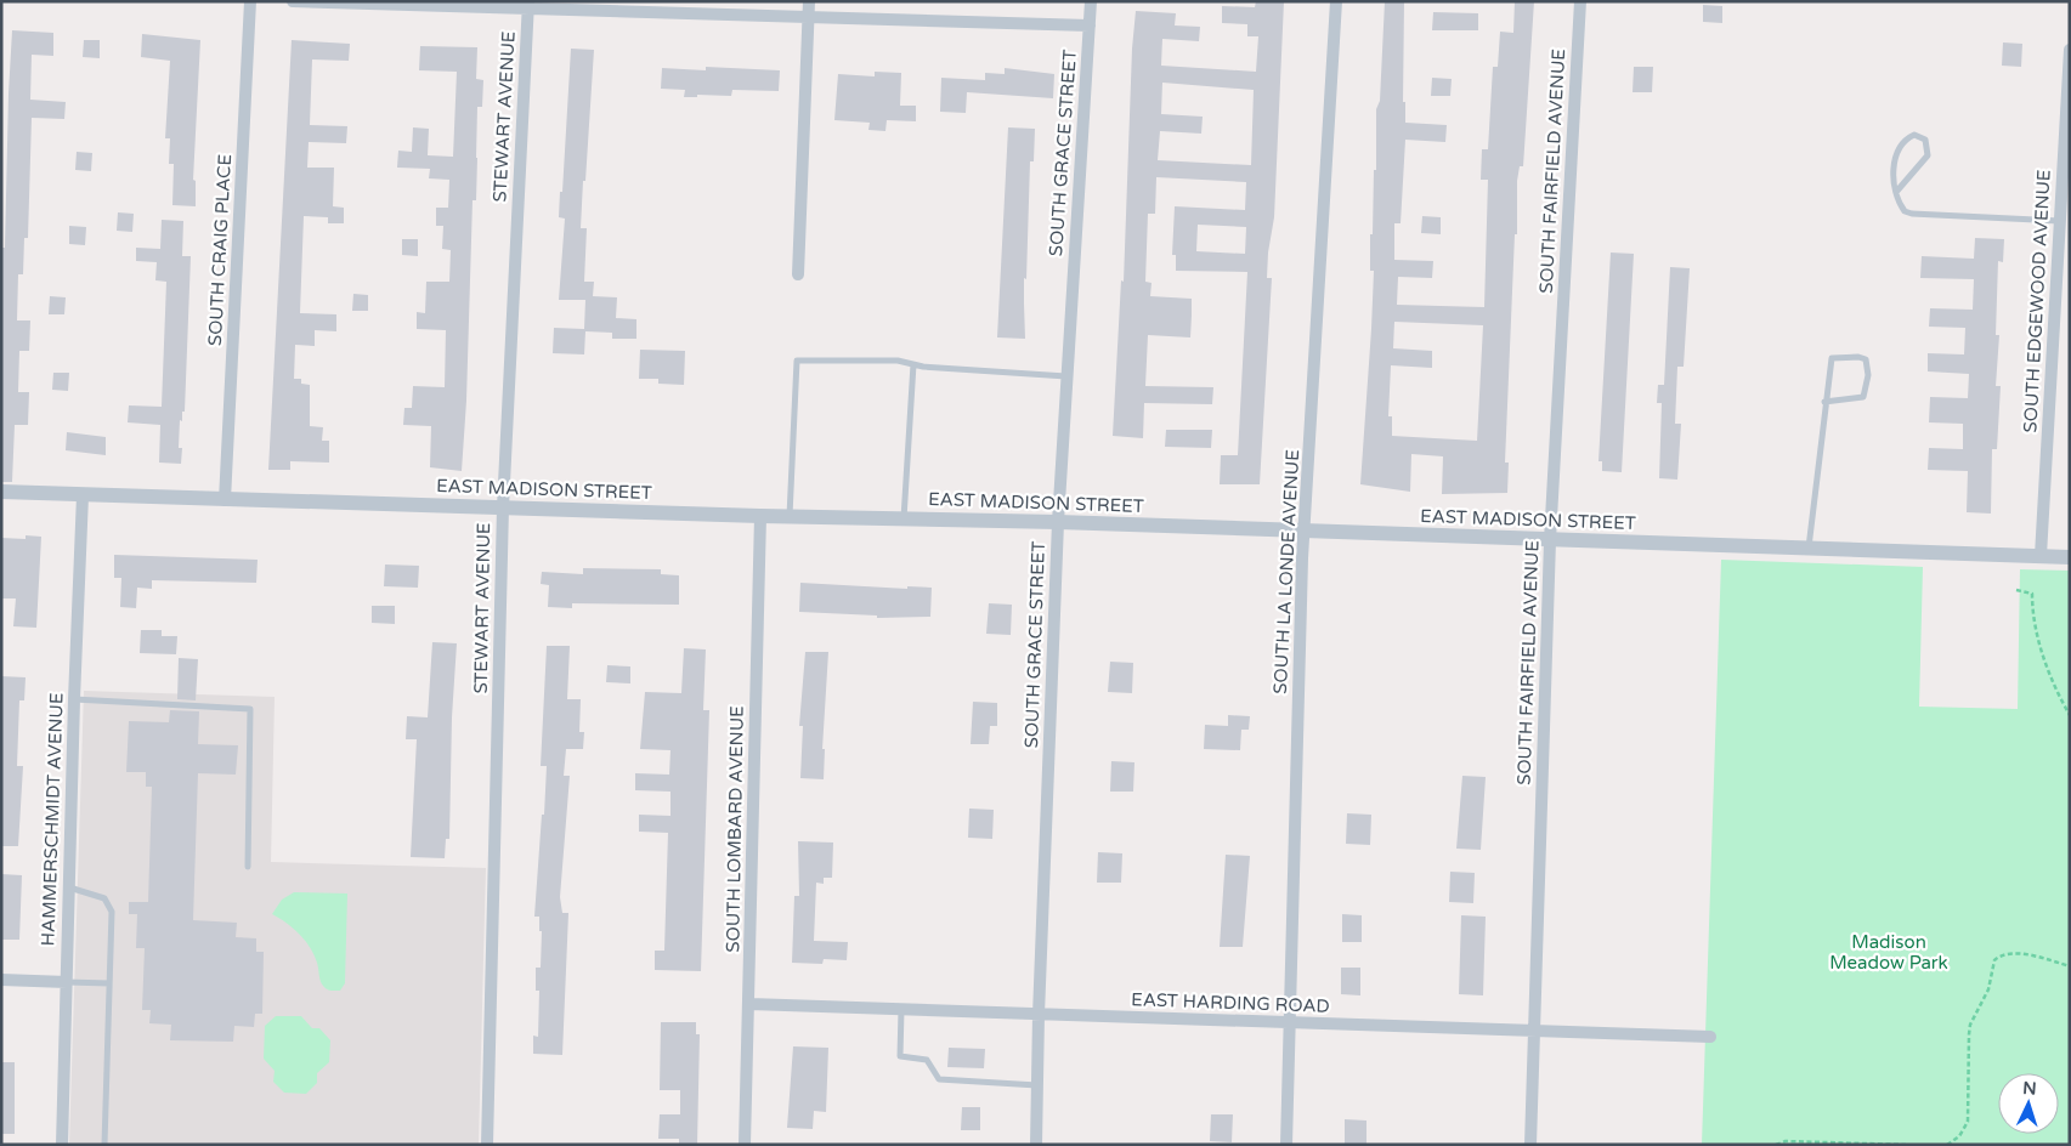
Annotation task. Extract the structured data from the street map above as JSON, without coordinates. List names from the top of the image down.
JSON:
{
  "streets": {
    "street": [
      "STEWART AVENUE",
      "SOUTH GRACE STREET",
      "SOUTH FAIRFIELD AVENUE",
      "SOUTH CRAIG PLACE",
      "SOUTH EDGEWOOD AVENUE",
      "EAST MADISON STREET",
      "SOUTH LA LONDE AVENUE",
      "HAMMERSCHMIDT AVENUE",
      "SOUTH LOMBARD AVENUE",
      "EAST HARDING ROAD"
    ]
  },
  "crossings": [
    ["STEWART AVENUE", "EAST MADISON STREET"],
    ["SOUTH GRACE STREET", "EAST MADISON STREET"],
    ["SOUTH GRACE STREET", "EAST HARDING ROAD"],
    ["SOUTH FAIRFIELD AVENUE", "EAST MADISON STREET"],
    ["SOUTH FAIRFIELD AVENUE", "EAST HARDING ROAD"],
    ["SOUTH CRAIG PLACE", "EAST MADISON STREET"],
    ["SOUTH EDGEWOOD AVENUE", "EAST MADISON STREET"],
    ["EAST MADISON STREET", "SOUTH LA LONDE AVENUE"],
    ["EAST MADISON STREET", "HAMMERSCHMIDT AVENUE"],
    ["EAST MADISON STREET", "SOUTH LOMBARD AVENUE"],
    ["SOUTH LA LONDE AVENUE", "EAST HARDING ROAD"],
    ["SOUTH LOMBARD AVENUE", "EAST HARDING ROAD"]
  ],
  "parks": ["Madison Meadow Park"],
  "north": "top"
}
